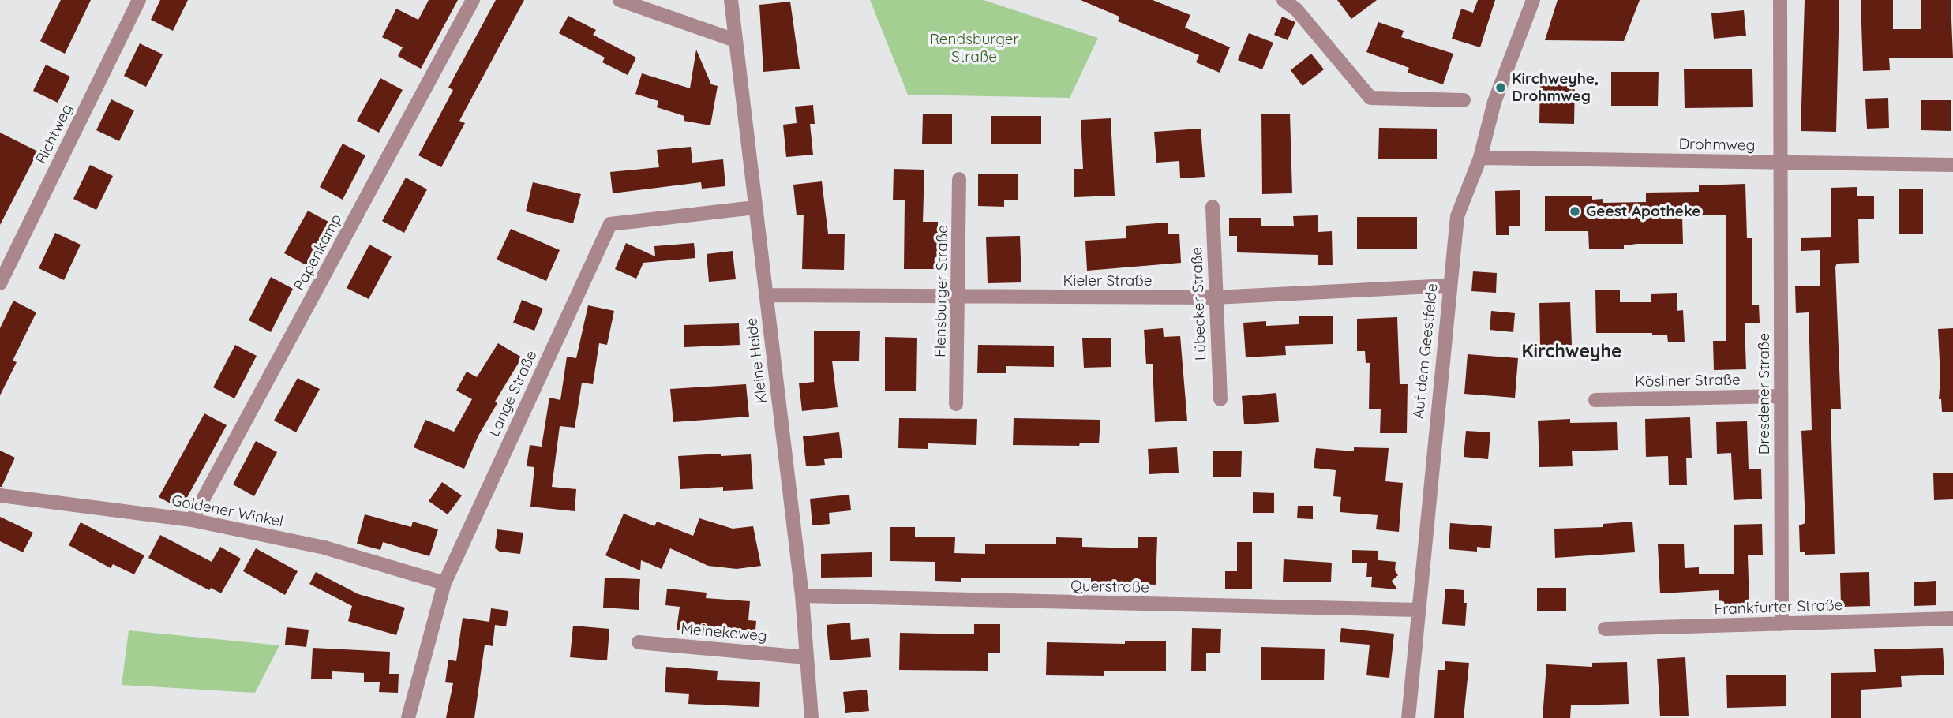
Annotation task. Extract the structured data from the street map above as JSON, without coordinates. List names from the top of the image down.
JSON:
{
  "streets": {
    "street": [
      "Richtweg",
      "Drohmweg",
      "Papenkamp",
      "Kieler Straße",
      "Flensburger Straße",
      "Lübecker Straße",
      "Auf dem Geestfelde",
      "Kleine Heide",
      "Kösliner Straße",
      "Lange Straße",
      "Dresdener Straße",
      "Goldener Winkel",
      "Querstraße",
      "Frankfurter Straße",
      "Meinekeweg"
    ]
  },
  "crossings": [
    ["Drohmweg", "Auf dem Geestfelde"],
    ["Drohmweg", "Dresdener Straße"],
    ["Papenkamp", "Goldener Winkel"],
    ["Kieler Straße", "Flensburger Straße"],
    ["Kieler Straße", "Lübecker Straße"],
    ["Kieler Straße", "Auf dem Geestfelde"],
    ["Kieler Straße", "Kleine Heide"],
    ["Auf dem Geestfelde", "Querstraße"],
    ["Kleine Heide", "Lange Straße"],
    ["Kleine Heide", "Querstraße"],
    ["Kleine Heide", "Meinekeweg"],
    ["Kösliner Straße", "Dresdener Straße"],
    ["Lange Straße", "Goldener Winkel"],
    ["Dresdener Straße", "Frankfurter Straße"]
  ],
  "districts": ["Kirchweyhe"],
  "parks": ["Rendsburger Straße"],
  "places": ["Kirchweyhe, Drohmweg", "Geest Apotheke"]
}
